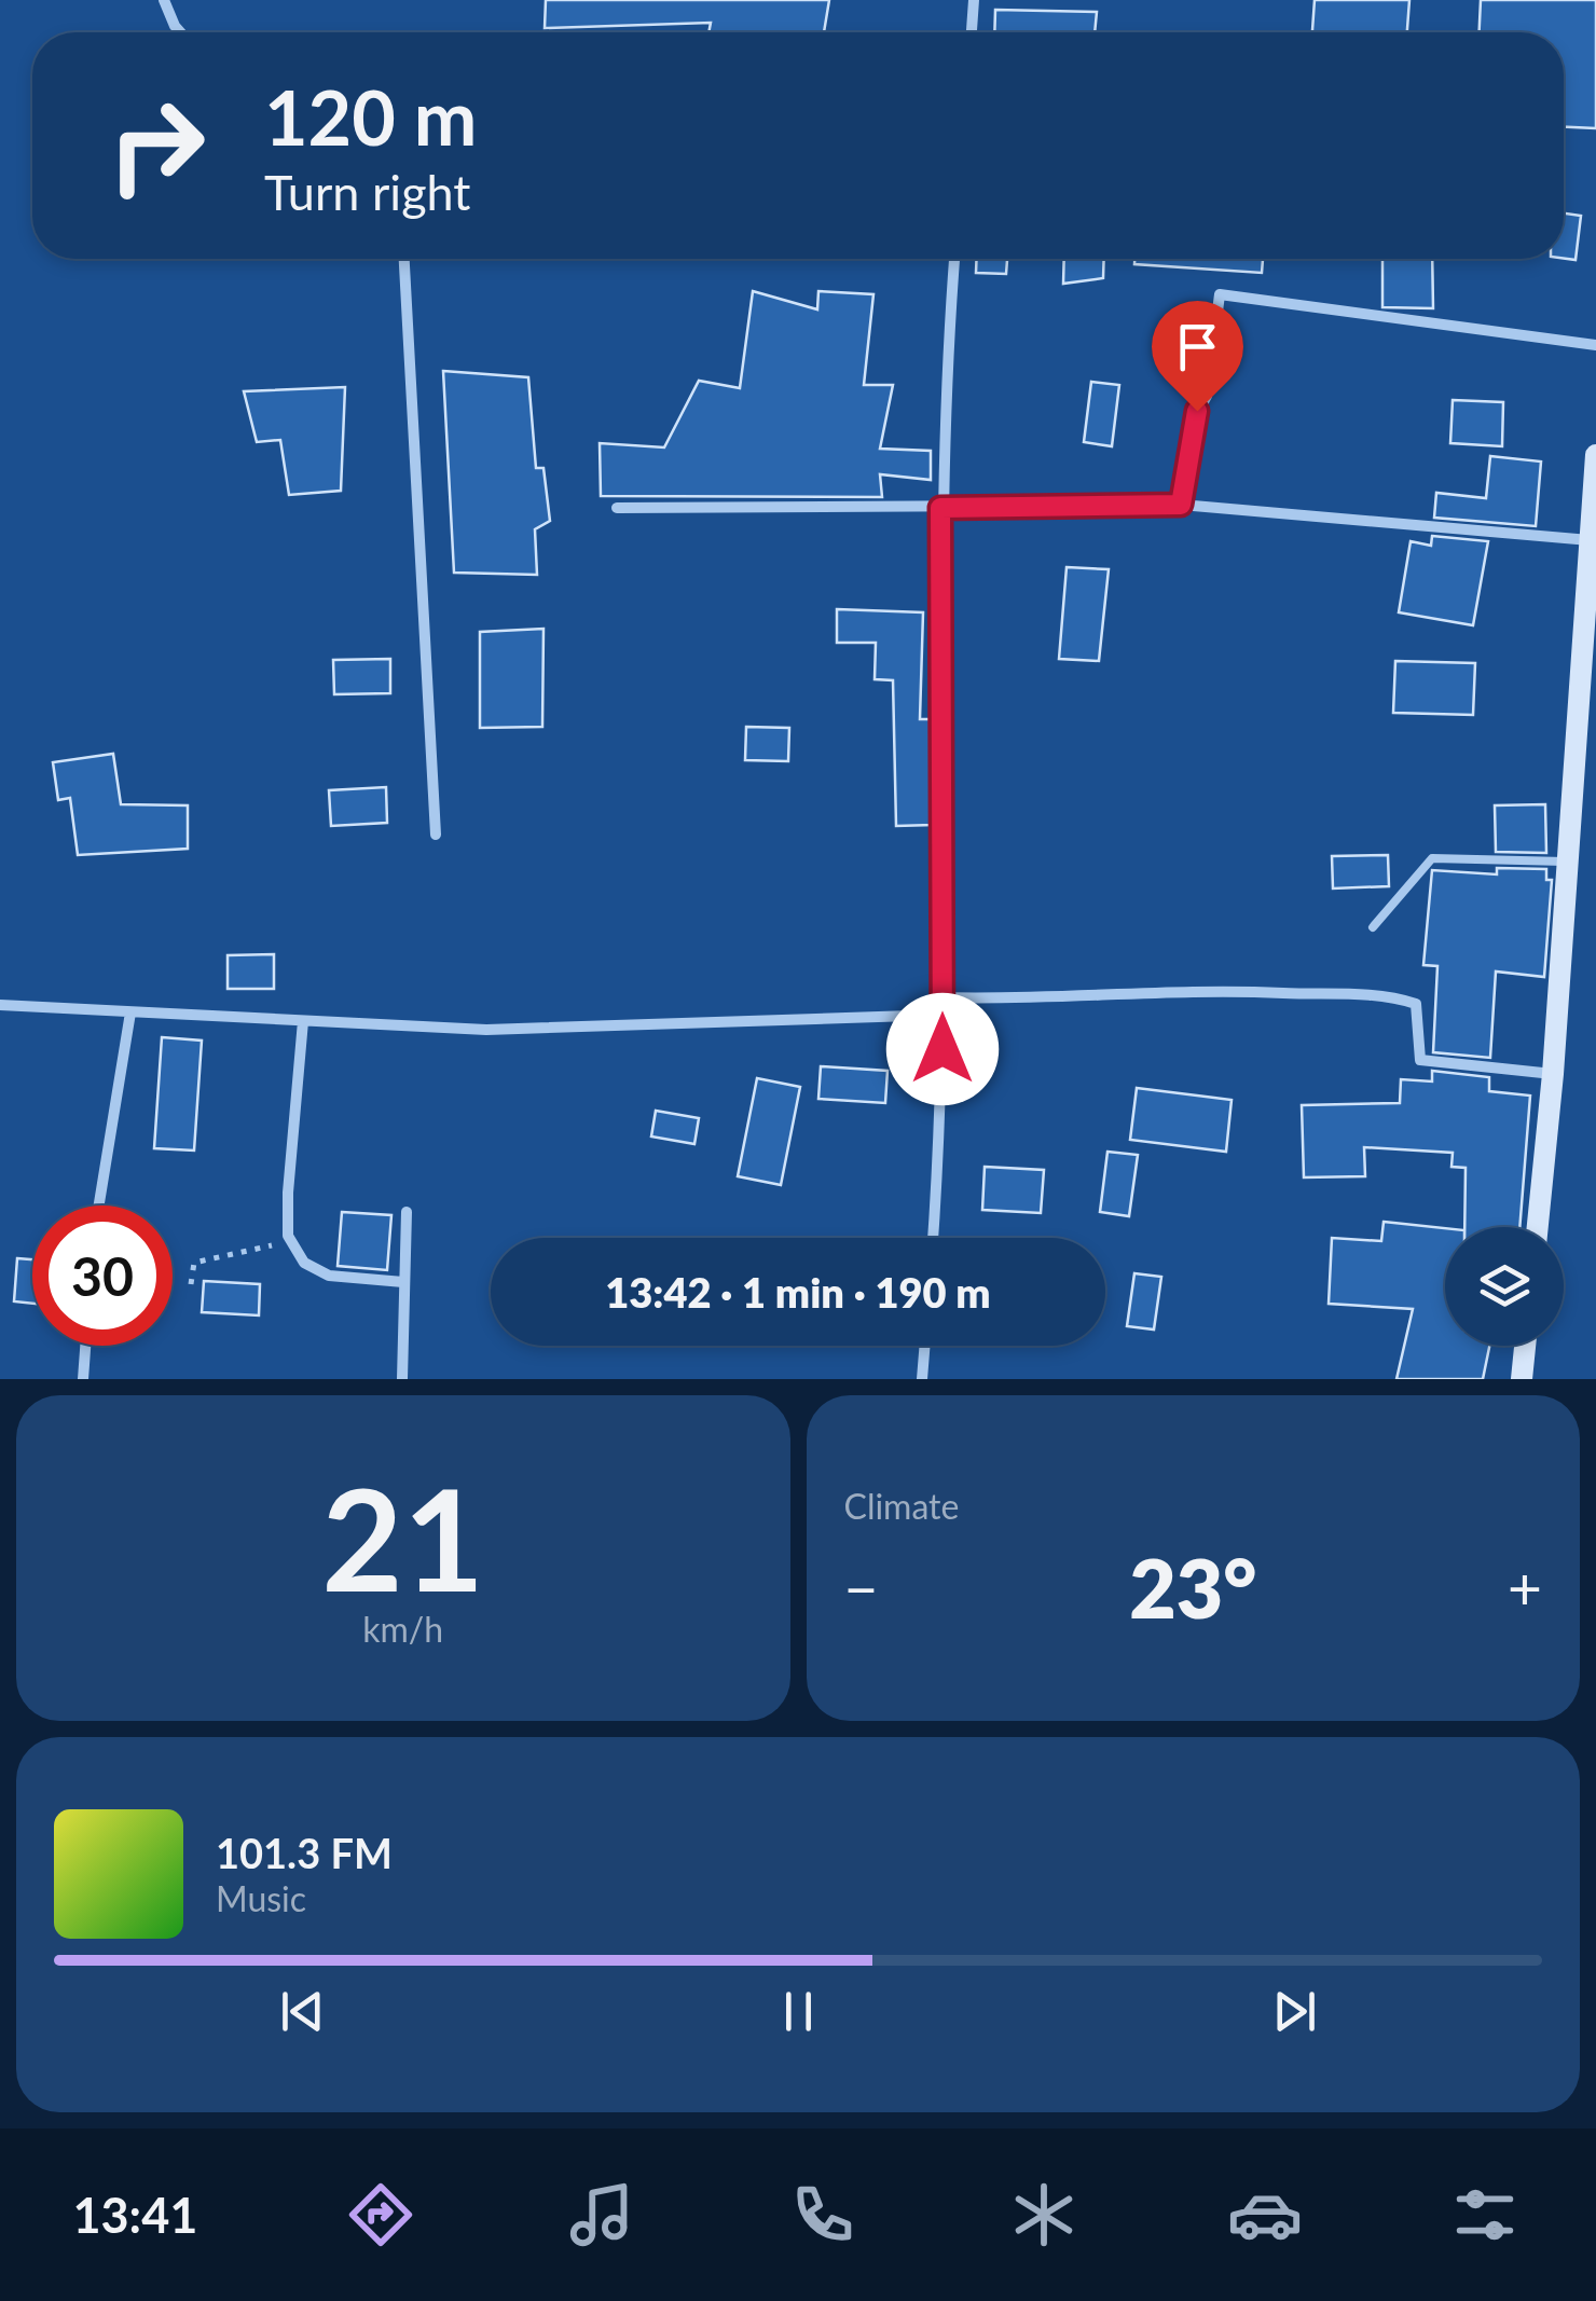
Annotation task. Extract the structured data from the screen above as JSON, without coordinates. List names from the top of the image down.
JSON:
{
  "page": {
    "turn": ["120 m", "Turn right"],
    "limit": "30",
    "trip": "13:42 · 1 min · 190 m",
    "tile": [
      ["21", "km/h"],
      "Climate"
    ],
    "heat": ["−", "23°", "+"],
    "song": ["101.3 FM", "Music"],
    "tabs": "13:41"
  }
}
